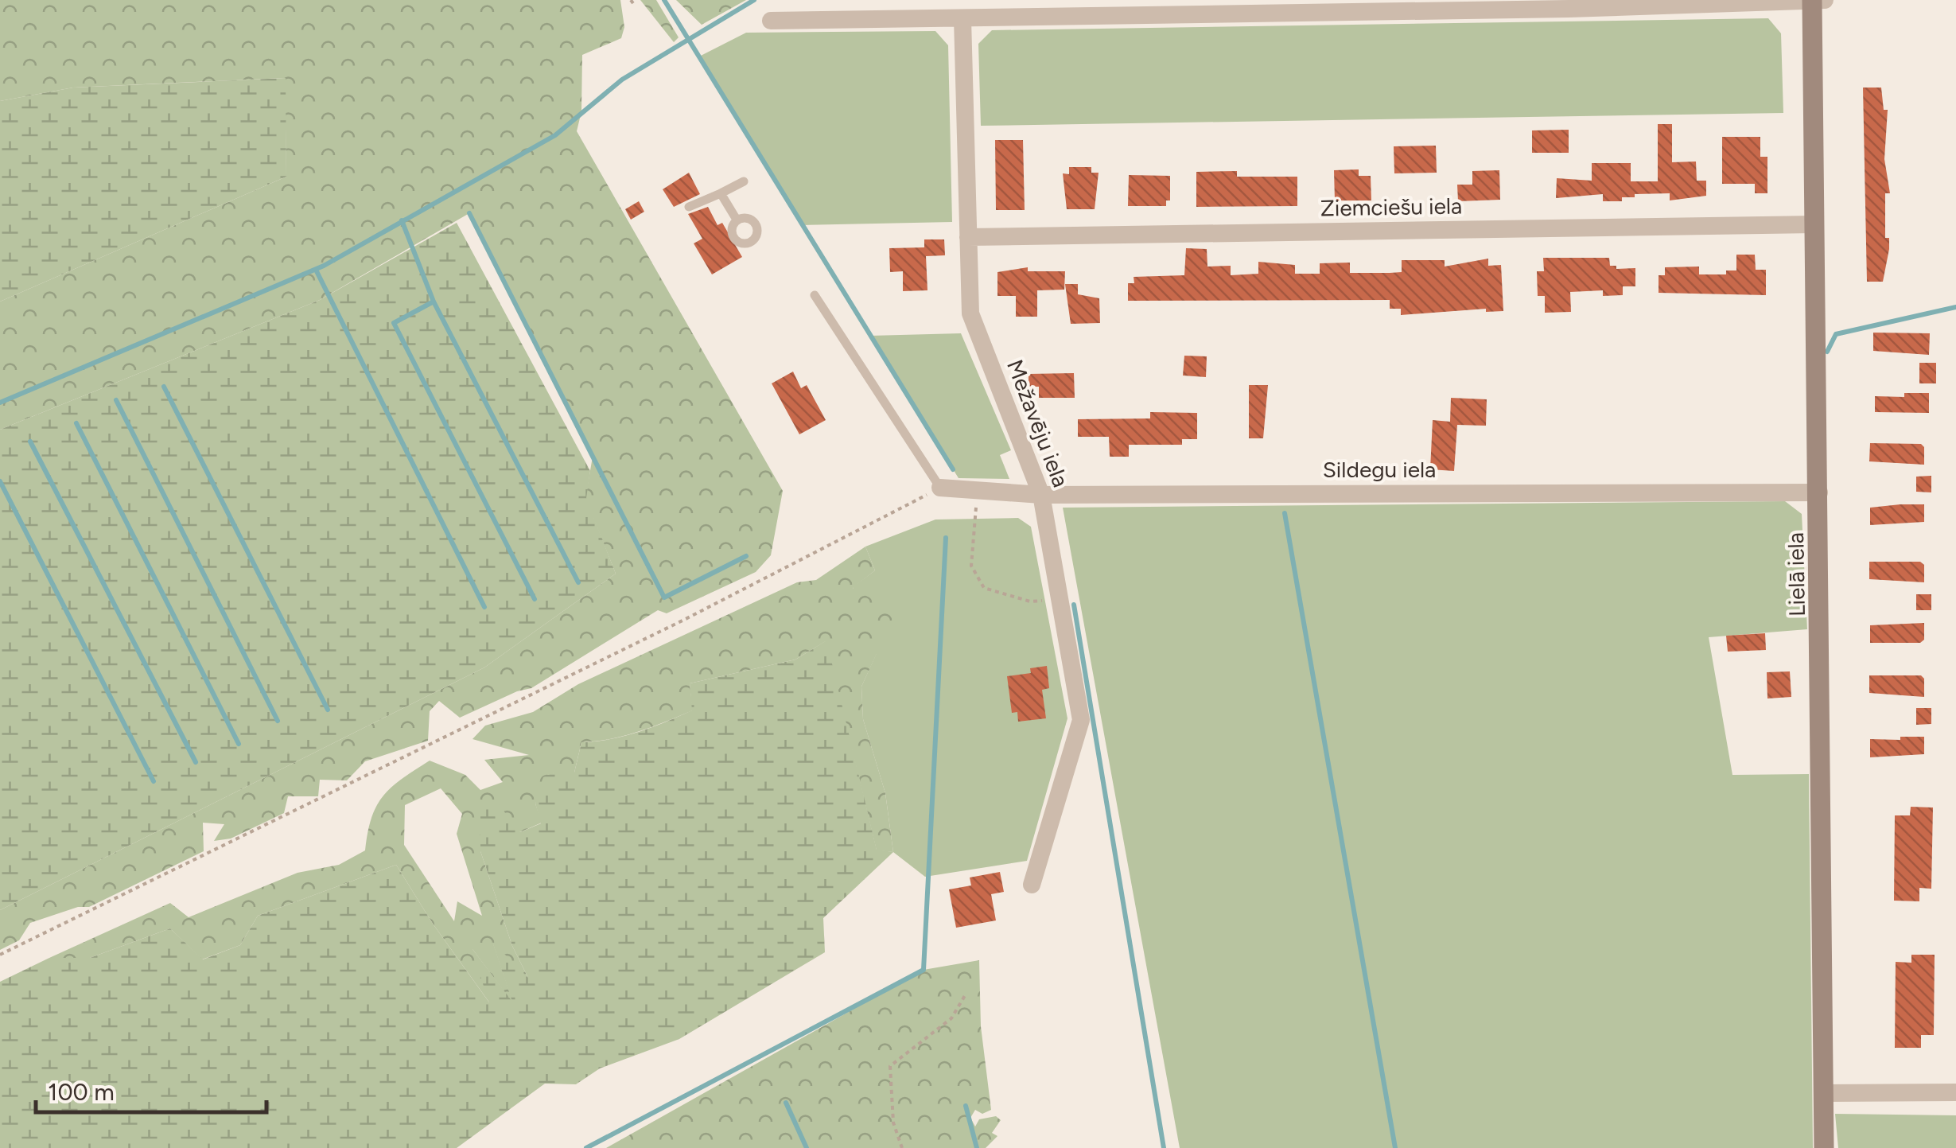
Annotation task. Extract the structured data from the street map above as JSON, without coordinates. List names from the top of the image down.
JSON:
{
  "streets": {
    "street": [
      "Ziemciešu iela",
      "Mežavēju iela",
      "Sildegu iela",
      "Lielā iela"
    ]
  },
  "crossings": [
    ["Ziemciešu iela", "Mežavēju iela"],
    ["Ziemciešu iela", "Lielā iela"],
    ["Mežavēju iela", "Sildegu iela"],
    ["Sildegu iela", "Lielā iela"]
  ],
  "scale_bar": "100 m"
}
